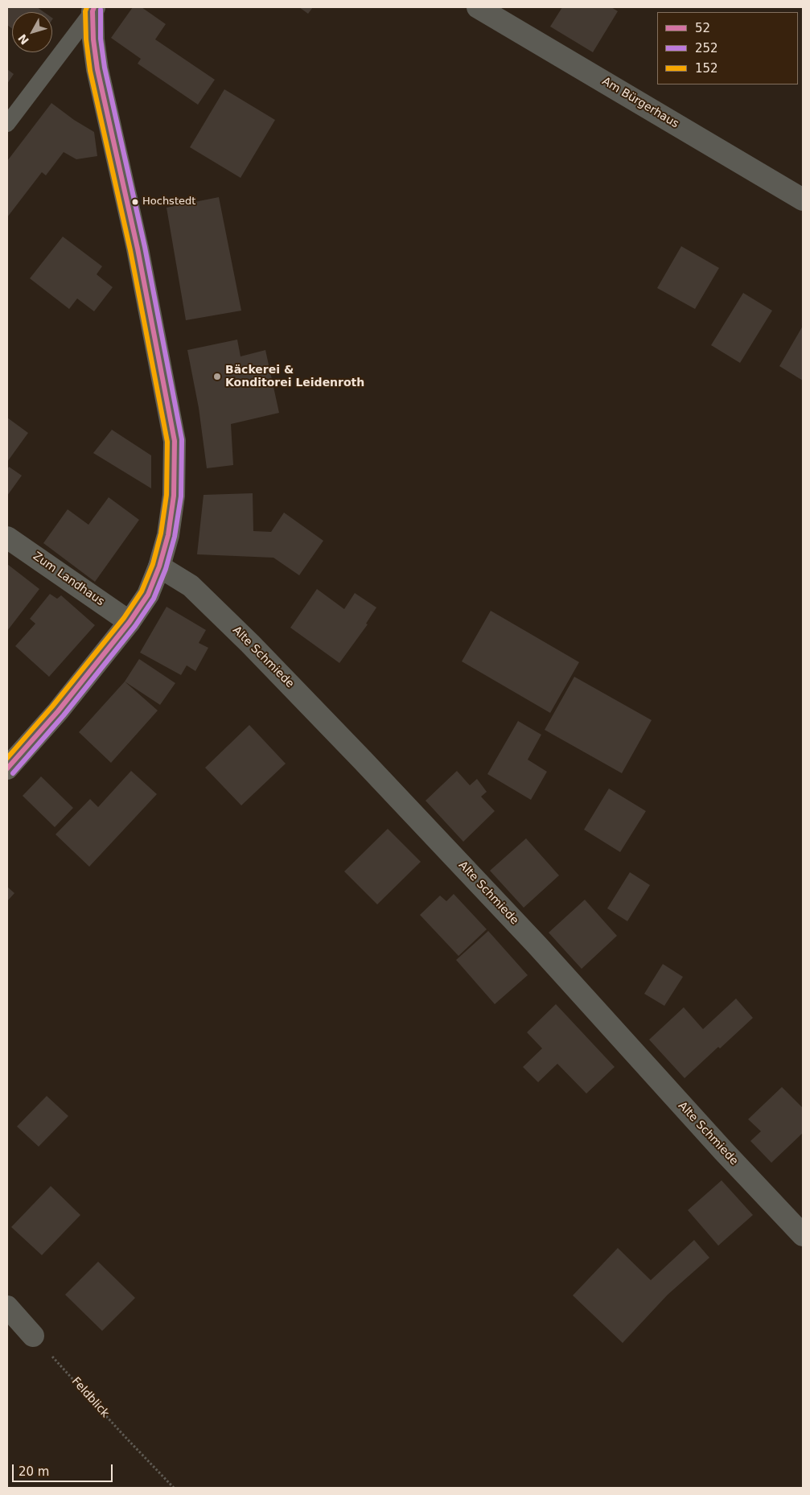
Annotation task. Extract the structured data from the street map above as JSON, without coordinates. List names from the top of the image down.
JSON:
{
  "streets": {
    "street": ["Am Bürgerhaus", "Zum Landhaus", "Alte Schmiede"],
    "path": ["Feldblick"]
  },
  "places": ["Hochstedt", "Bäckerei & Konditorei Leidenroth"],
  "lines": ["transit line 52", "transit line 152", "transit line 252"],
  "legend": ["52", "252", "152"],
  "scale_bar": "20 m",
  "north": "bottom left"
}
